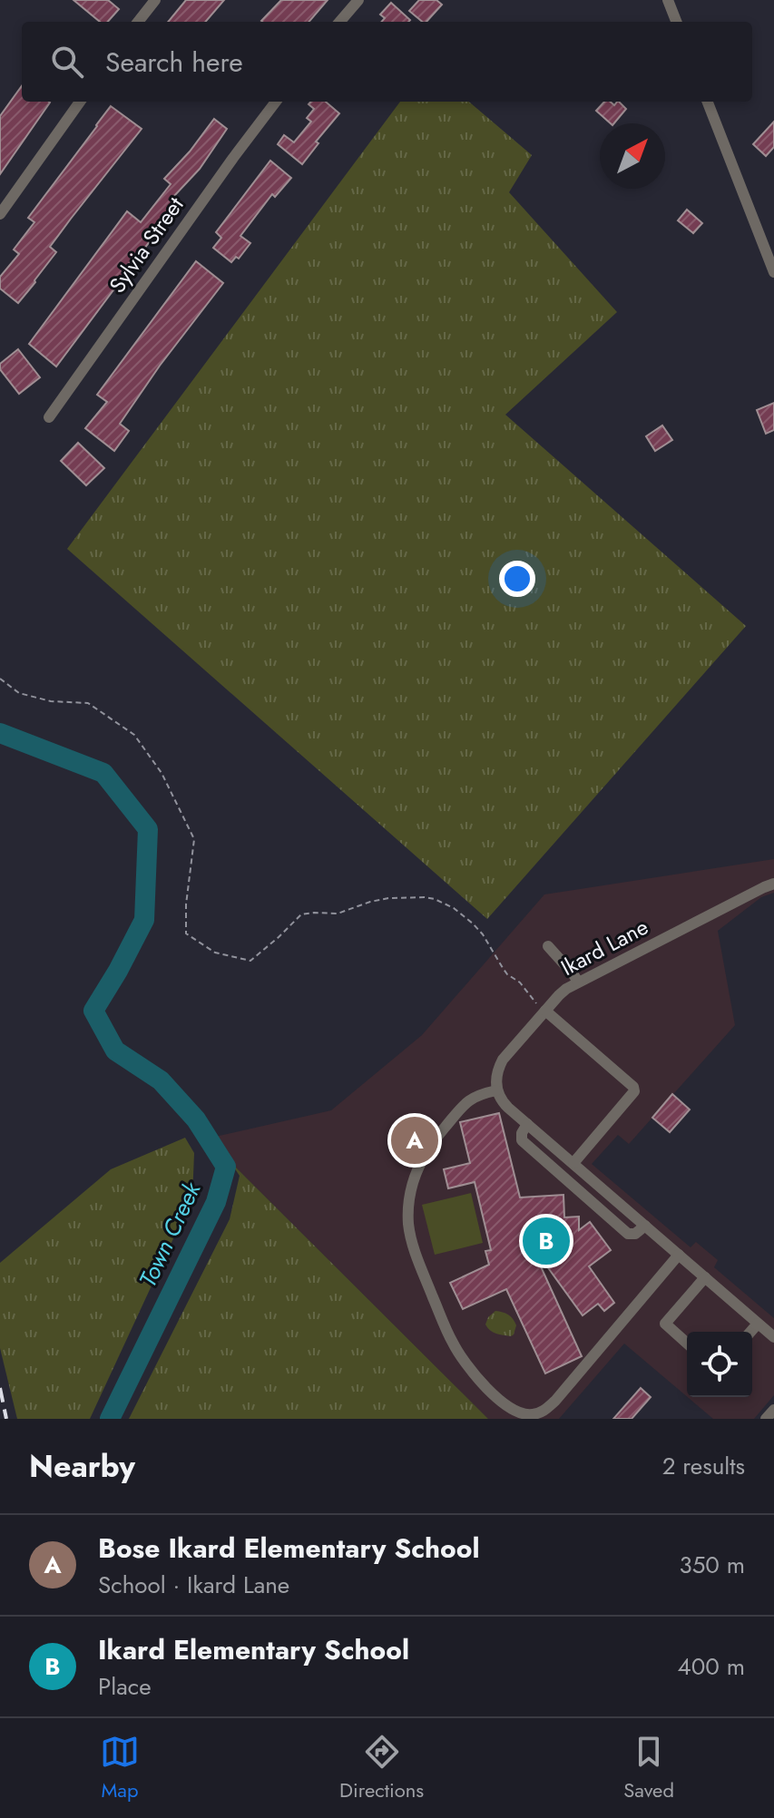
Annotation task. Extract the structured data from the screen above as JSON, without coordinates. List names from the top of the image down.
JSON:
{
  "streets": {
    "street": ["Sylvia Street", "Ikard Lane"]
  },
  "water": ["Town Creek"],
  "north": "top right",
  "page": {
    "search": "Search here",
    "pins": ["A", "B"],
    "heading": ["Nearby", "2 results"],
    "list": [
      {
        "mark": "A",
        "name": "Bose Ikard Elementary School",
        "note": "School · Ikard Lane",
        "value": "350 m"
      },
      {
        "mark": "B",
        "name": "Ikard Elementary School",
        "note": "Place",
        "value": "400 m"
      }
    ],
    "nav": ["Map", "Directions", "Saved"]
  }
}
